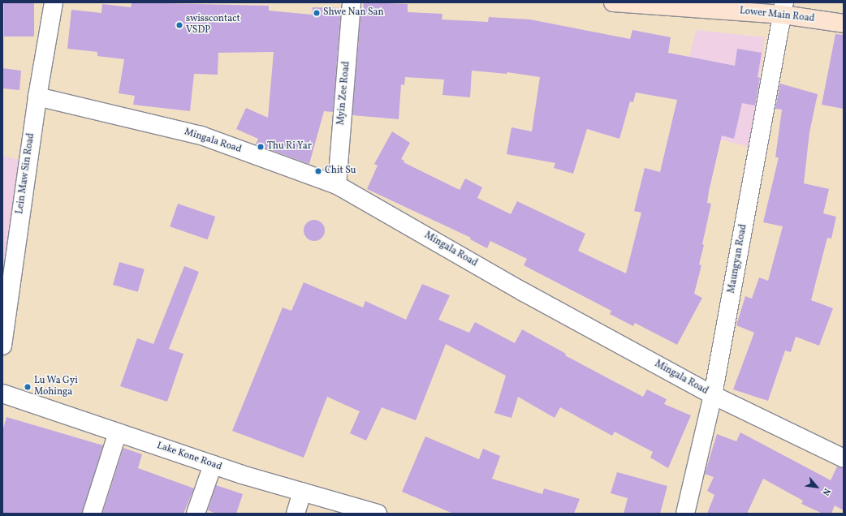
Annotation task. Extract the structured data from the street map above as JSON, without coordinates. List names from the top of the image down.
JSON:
{
  "streets": {
    "main road": ["Lower Main Road"],
    "street": [
      "Myin Zee Road",
      "Mingala Road",
      "Lein Maw Sin Road",
      "Maungyan Road",
      "Lake Kone Road"
    ]
  },
  "crossings": [
    ["Lower Main Road", "Maungyan Road"],
    ["Myin Zee Road", "Mingala Road"],
    ["Mingala Road", "Lein Maw Sin Road"],
    ["Mingala Road", "Maungyan Road"]
  ],
  "places": [
    "Shwe Nan San",
    "swisscontact VSDP",
    "Thu Ri Yar",
    "Chit Su",
    "Lu Wa Gyi Mohinga"
  ],
  "north": "bottom right"
}
